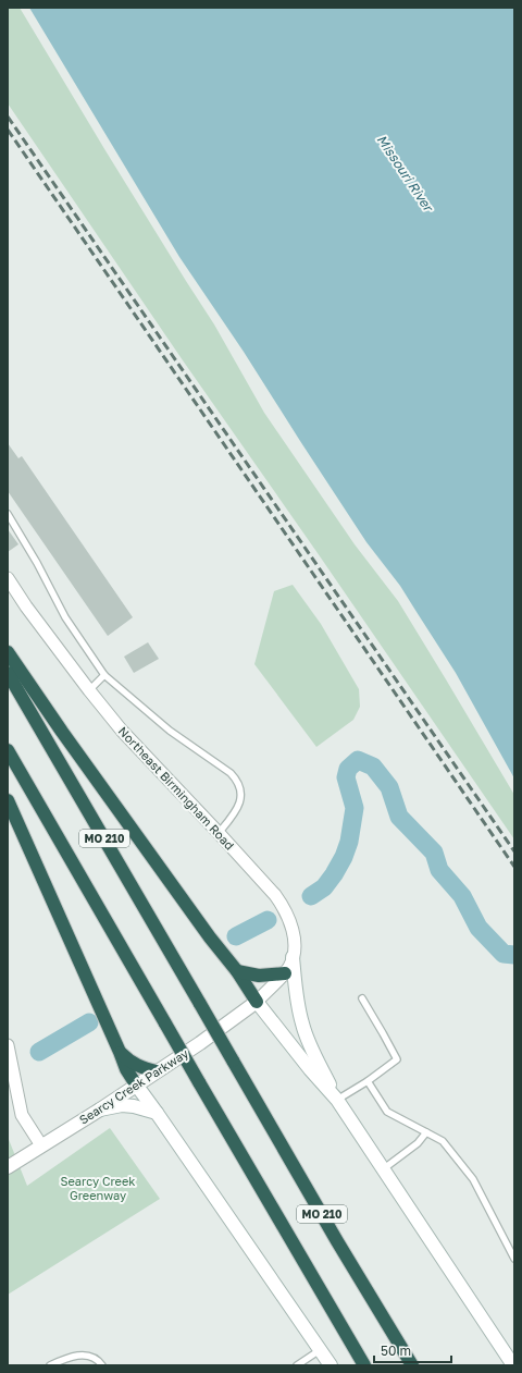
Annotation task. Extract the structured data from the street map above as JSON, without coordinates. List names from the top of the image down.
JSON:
{
  "streets": {
    "highway": ["MO 210"],
    "main road": ["Searcy Creek Parkway"],
    "street": ["Northeast Birmingham Road"]
  },
  "crossings": [
    ["Northeast Birmingham Road", "Searcy Creek Parkway"]
  ],
  "water": ["Missouri River"],
  "parks": ["Searcy Creek Greenway"],
  "scale_bar": "50 m"
}
